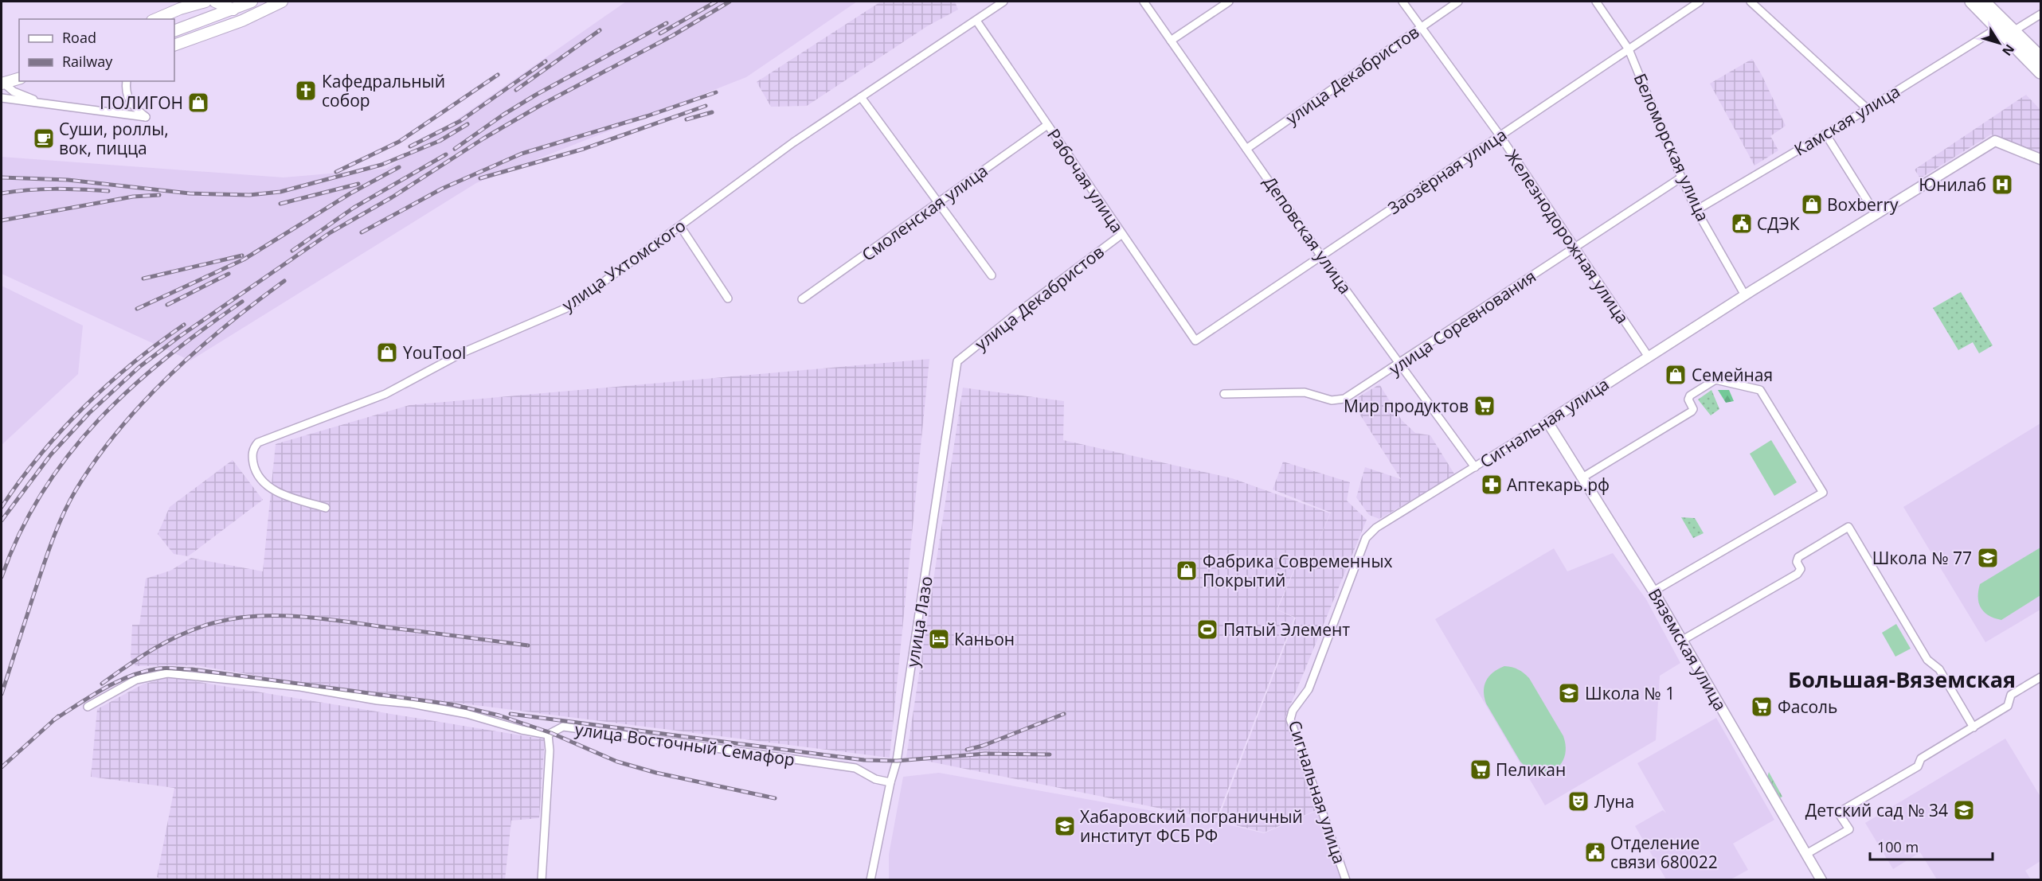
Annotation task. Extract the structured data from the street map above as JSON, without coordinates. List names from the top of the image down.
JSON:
{
  "streets": {
    "street": [
      "улица Декабристов",
      "Камская улица",
      "Беломорская улица",
      "Заозёрная улица",
      "Рабочая улица",
      "Смоленская улица",
      "Деповская улица",
      "Железнодорожная улица",
      "улица Ухтомского",
      "улица Соревнования",
      "Сигнальная улица",
      "улица Лазо",
      "Вяземская улица",
      "улица Восточный Семафор"
    ]
  },
  "crossings": [
    ["улица Декабристов", "Рабочая улица"],
    ["улица Декабристов", "Деповская улица"],
    ["улица Декабристов", "Железнодорожная улица"],
    ["улица Декабристов", "улица Лазо"],
    ["Камская улица", "Беломорская улица"],
    ["Беломорская улица", "Заозёрная улица"],
    ["Беломорская улица", "улица Соревнования"],
    ["Беломорская улица", "Сигнальная улица"],
    ["Заозёрная улица", "Рабочая улица"],
    ["Заозёрная улица", "Деповская улица"],
    ["Заозёрная улица", "Железнодорожная улица"],
    ["Рабочая улица", "Смоленская улица"],
    ["Рабочая улица", "улица Ухтомского"],
    ["Деповская улица", "улица Соревнования"],
    ["Деповская улица", "Сигнальная улица"],
    ["Железнодорожная улица", "улица Соревнования"],
    ["Железнодорожная улица", "Сигнальная улица"],
    ["Сигнальная улица", "Вяземская улица"],
    ["улица Лазо", "улица Восточный Семафор"]
  ],
  "districts": ["Большая-Вяземская"],
  "places": {
    "church": ["Кафедральный собор"],
    "shop": [
      "ПОЛИГОН",
      "Boxberry",
      "YouTool",
      "Семейная",
      "Фабрика Современных Покрытий"
    ],
    "cafe": ["Суши, роллы, вок, пицца"],
    "hospital": ["Юнилаб"],
    "public building": ["СДЭК", "Отделение связи 680022"],
    "supermarket": ["Мир продуктов", "Фасоль", "Пеликан"],
    "pharmacy": ["Аптекарь.рф"],
    "school or university": [
      "Школа № 77",
      "Школа № 1",
      "Детский сад № 34",
      "Хабаровский пограничный институт ФСБ РФ"
    ],
    "sports": ["Пятый Элемент"],
    "hotel": ["Каньон"],
    "theatre": ["Луна"]
  },
  "legend": ["Road", "Railway"],
  "scale_bar": "100 m",
  "north": "bottom right"
}
